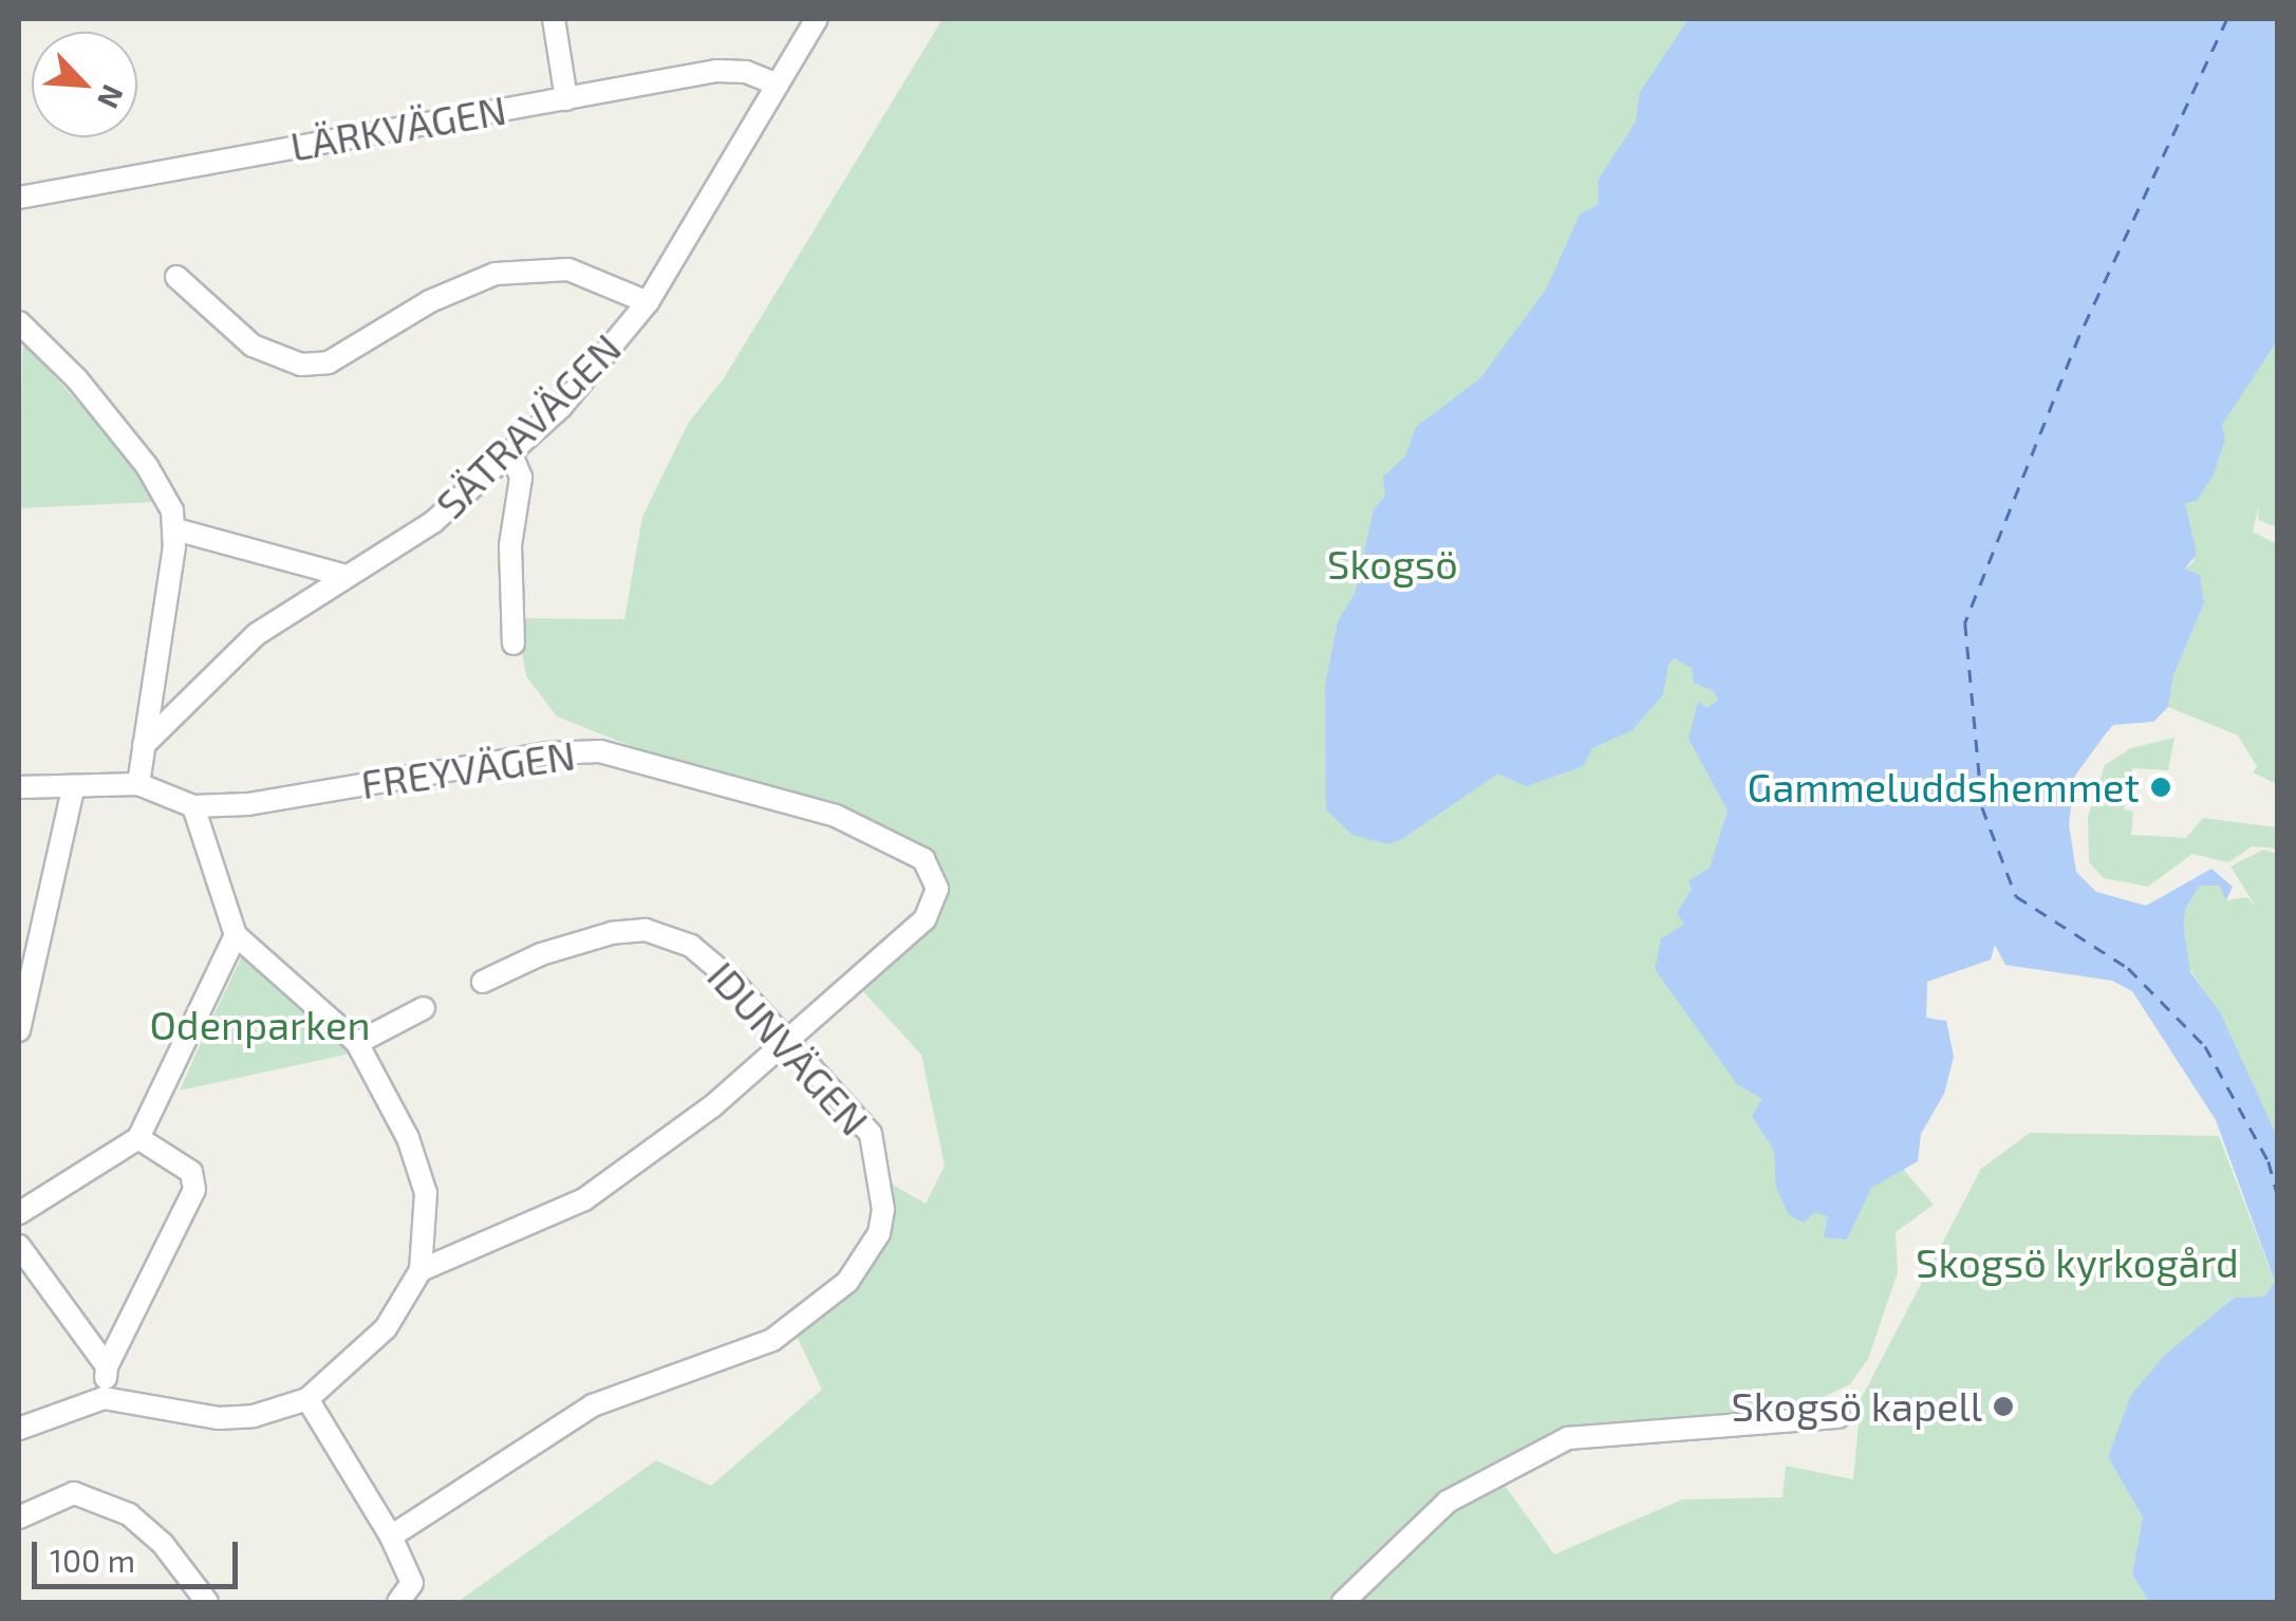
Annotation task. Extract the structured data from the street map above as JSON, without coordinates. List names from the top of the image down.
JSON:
{
  "streets": {
    "street": [
      "LÄRKVÄGEN",
      "SÄTRAVÄGEN",
      "FREYVÄGEN",
      "IDUNVÄGEN"
    ]
  },
  "crossings": [
    ["LÄRKVÄGEN", "SÄTRAVÄGEN"],
    ["FREYVÄGEN", "IDUNVÄGEN"]
  ],
  "parks": ["Skogsö", "Odenparken", "Skogsö kyrkogård"],
  "places": ["Gammeluddshemmet", "Skogsö kapell"],
  "scale_bar": "100 m",
  "north": "bottom right"
}
